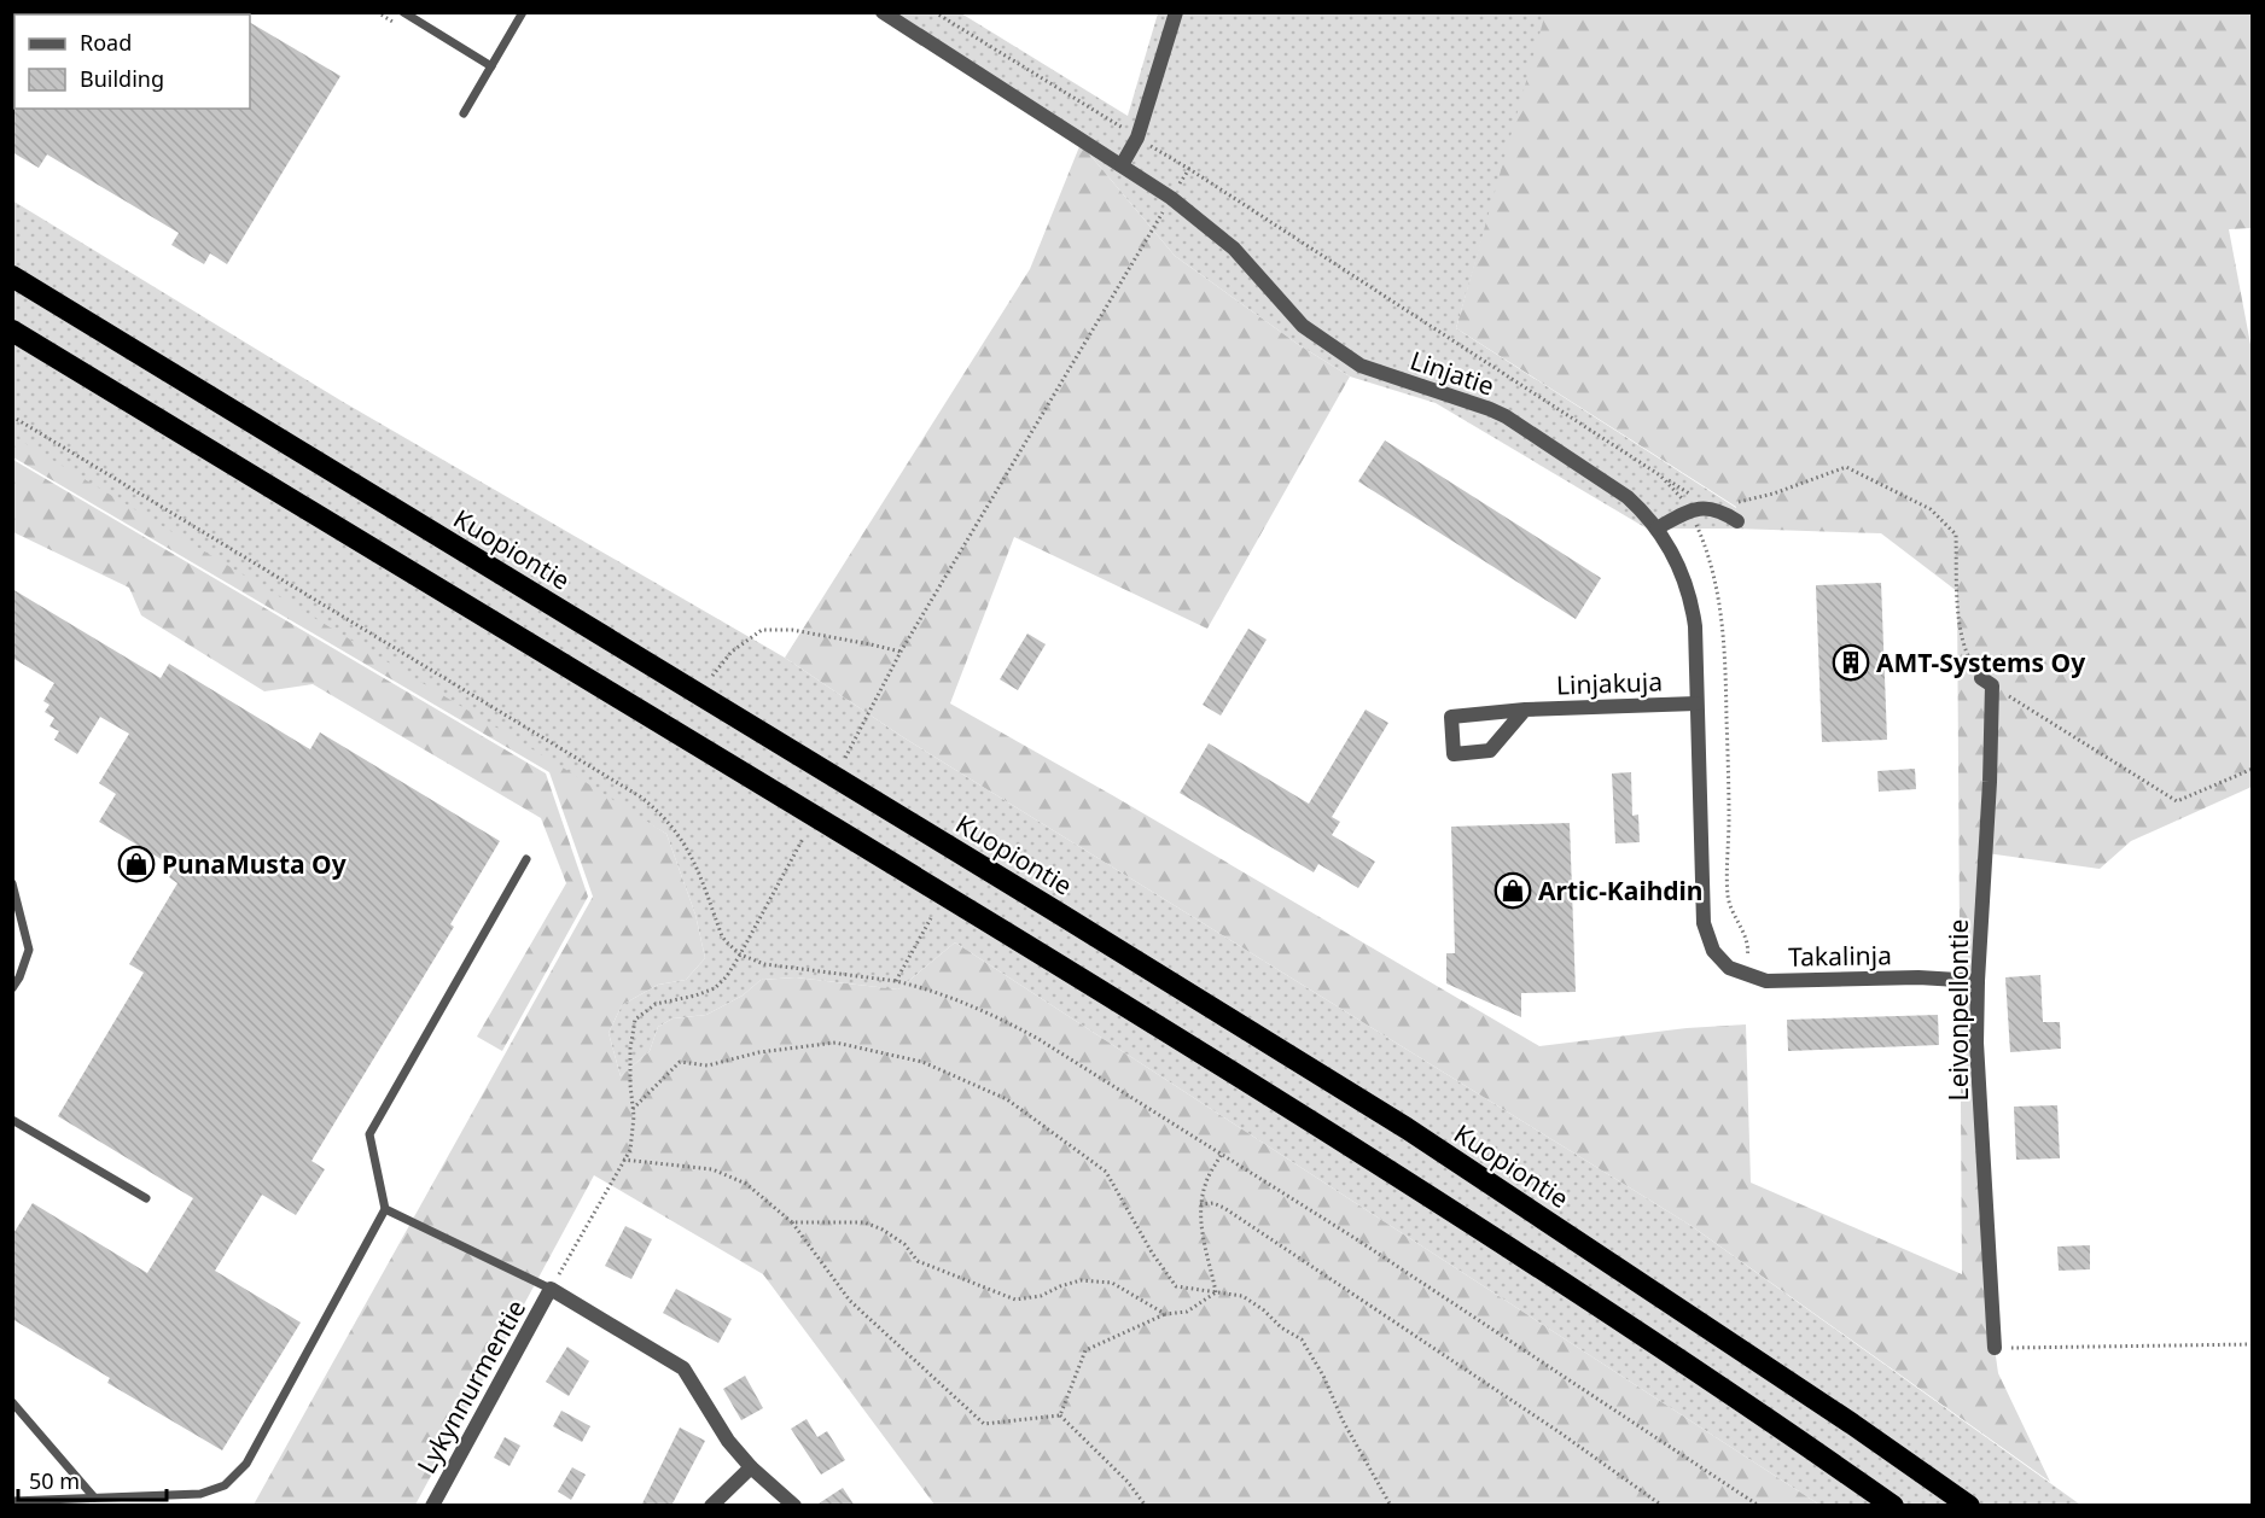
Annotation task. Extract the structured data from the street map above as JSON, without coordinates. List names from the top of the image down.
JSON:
{
  "streets": {
    "highway": ["Kuopiontie"],
    "street": [
      "Linjatie",
      "Linjakuja",
      "Takalinja",
      "Leivonpellontie",
      "Lykynnurmentie"
    ]
  },
  "crossings": [
    ["Linjatie", "Linjakuja"],
    ["Linjatie", "Takalinja"],
    ["Takalinja", "Leivonpellontie"]
  ],
  "places": {
    "building": ["AMT-Systems Oy"],
    "shop": ["PunaMusta Oy", "Artic-Kaihdin"]
  },
  "legend": ["Road", "Building"],
  "scale_bar": "50 m"
}
